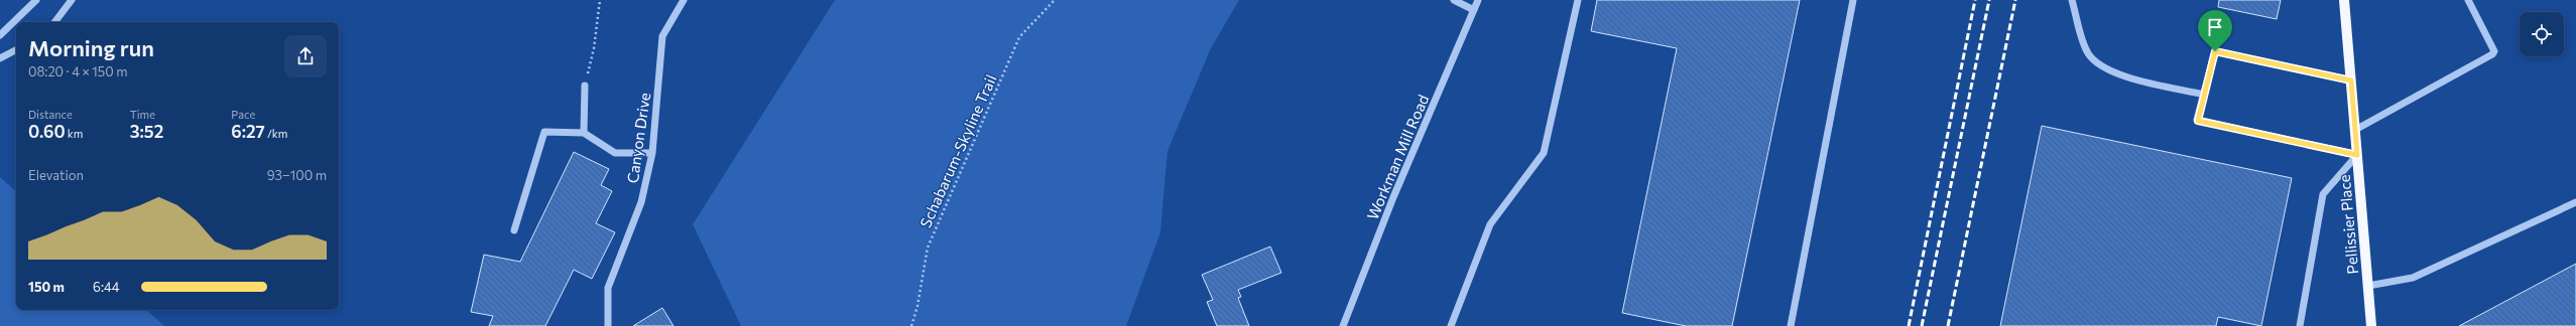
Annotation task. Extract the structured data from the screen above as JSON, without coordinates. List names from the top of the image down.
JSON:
{
  "streets": {
    "main road": ["Pellissier Place"],
    "street": ["Canyon Drive", "Workman Mill Road"],
    "path": ["Schabarum-Skyline Trail"]
  },
  "page": {
    "heading": ["Morning run", "08:20 · 4 × 150 m"],
    "stats": [
      ["Distance", "0.60 km"],
      ["Time", "3:52"],
      ["Pace", "6:27 /km"]
    ],
    "chart": ["Elevation", "93–100 m"],
    "list": [
      {
        "name": "150 m",
        "note": "6:44"
      }
    ]
  }
}
